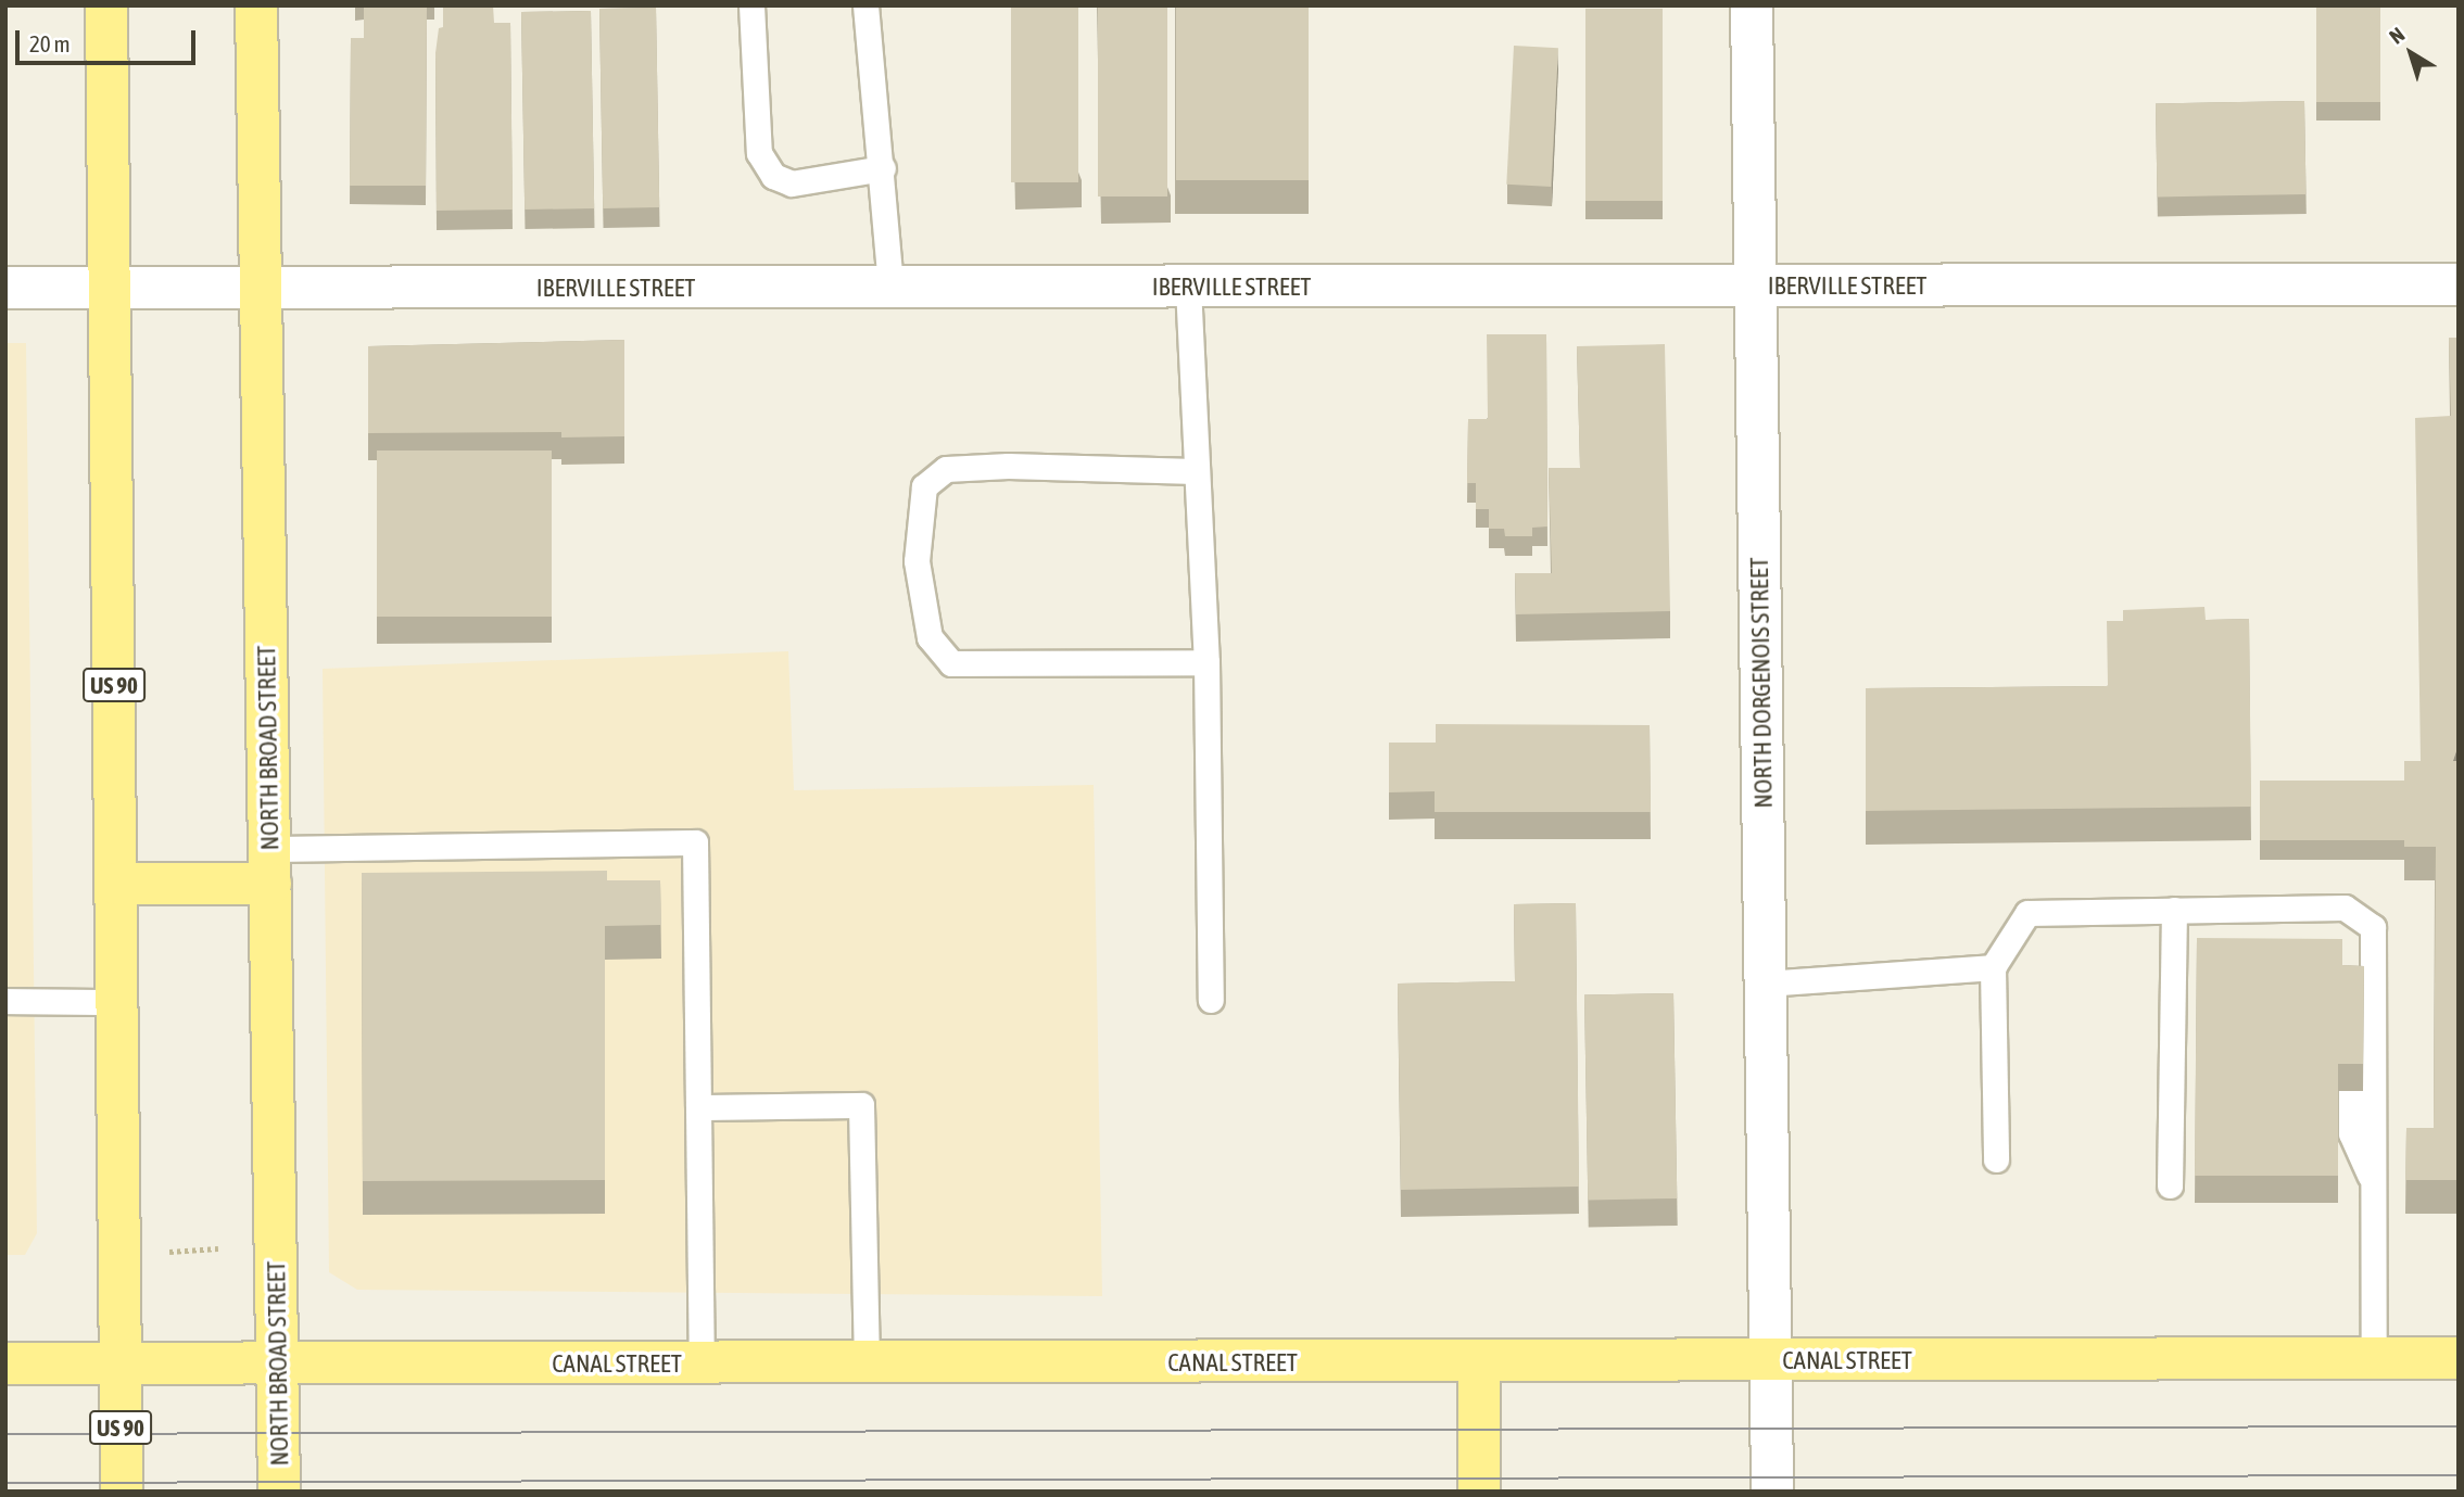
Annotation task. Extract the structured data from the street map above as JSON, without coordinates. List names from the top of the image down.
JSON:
{
  "streets": {
    "main road": ["US 90", "NORTH BROAD STREET", "CANAL STREET"],
    "street": ["IBERVILLE STREET", "NORTH DORGENOIS STREET"]
  },
  "crossings": [
    ["IBERVILLE STREET", "NORTH DORGENOIS STREET"],
    ["IBERVILLE STREET", "US 90"],
    ["IBERVILLE STREET", "NORTH BROAD STREET"],
    ["NORTH DORGENOIS STREET", "CANAL STREET"],
    ["US 90", "CANAL STREET"],
    ["NORTH BROAD STREET", "CANAL STREET"]
  ],
  "scale_bar": "20 m",
  "north": "top left"
}
